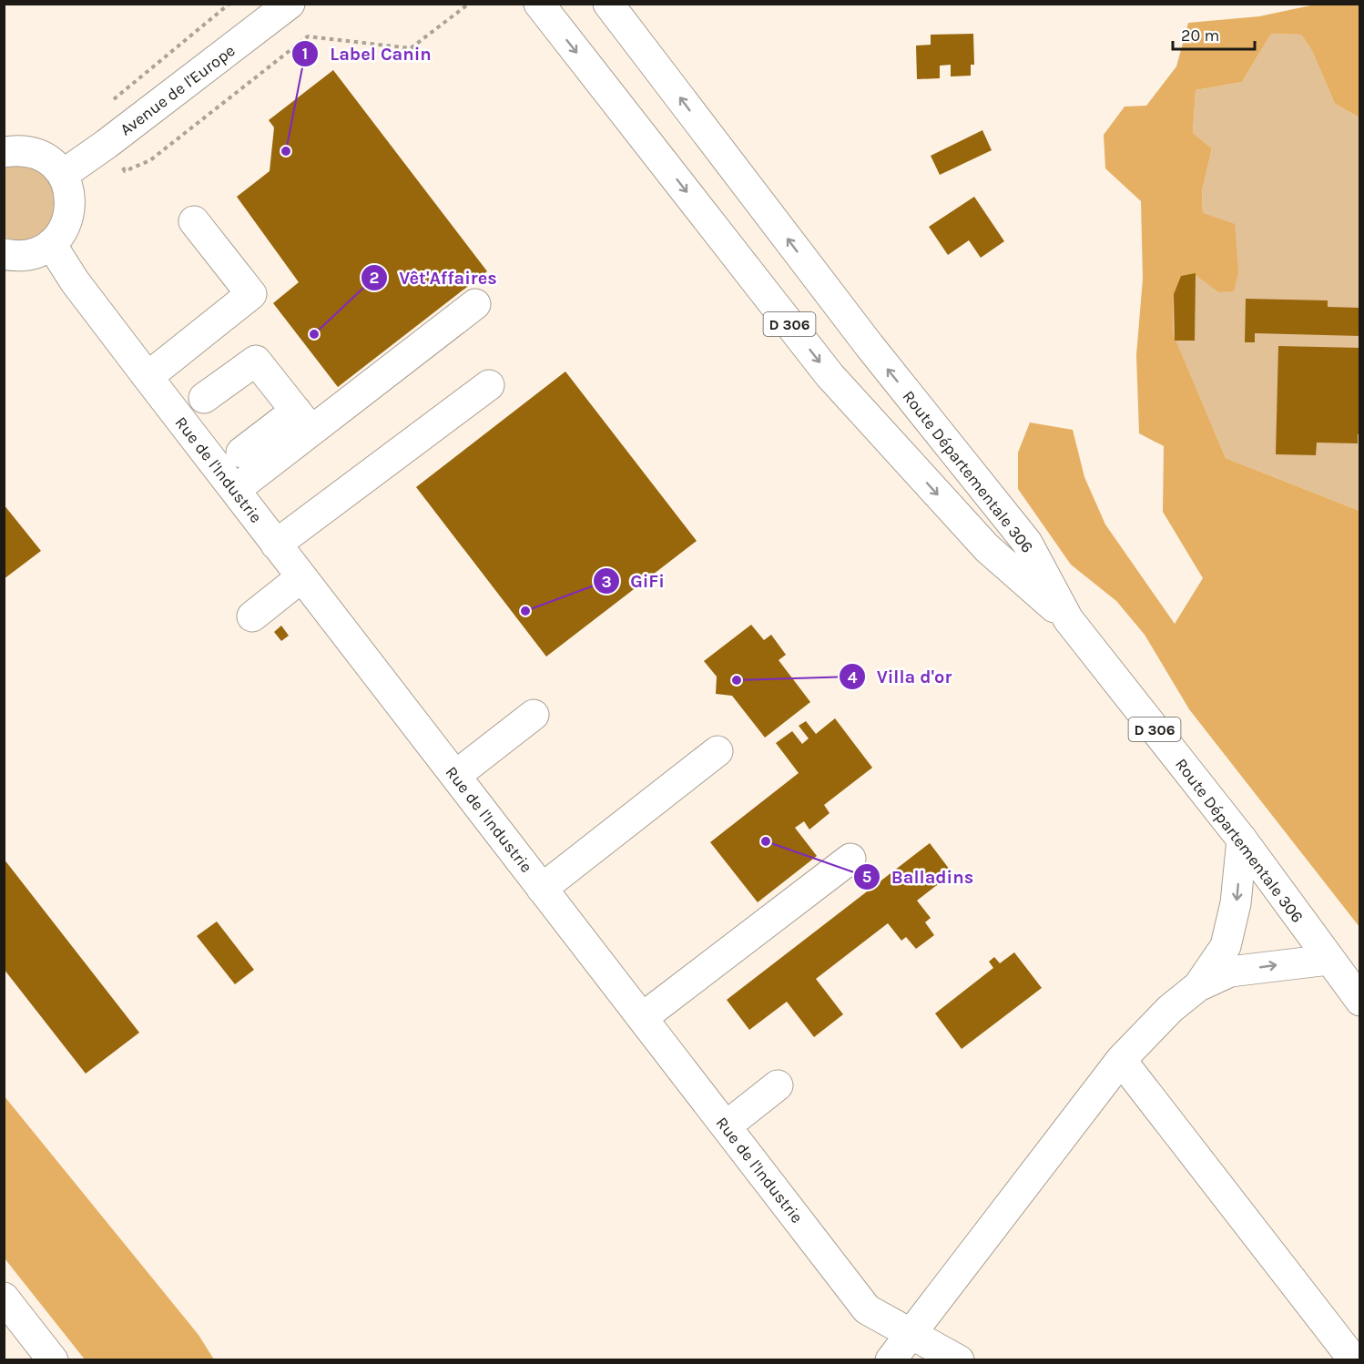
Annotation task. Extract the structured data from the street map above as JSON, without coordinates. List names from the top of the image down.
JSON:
{
  "streets": {
    "street": [
      "Avenue de l'Europe",
      "D 306",
      "Rue de l'Industrie",
      "Route Départementale 306"
    ]
  },
  "crossings": [
    ["D 306", "Route Départementale 306"]
  ],
  "places": [
    "Label Canin",
    "Vêt'Affaires",
    "GiFi",
    "Villa d'or",
    "Balladins"
  ],
  "scale_bar": "20 m"
}
